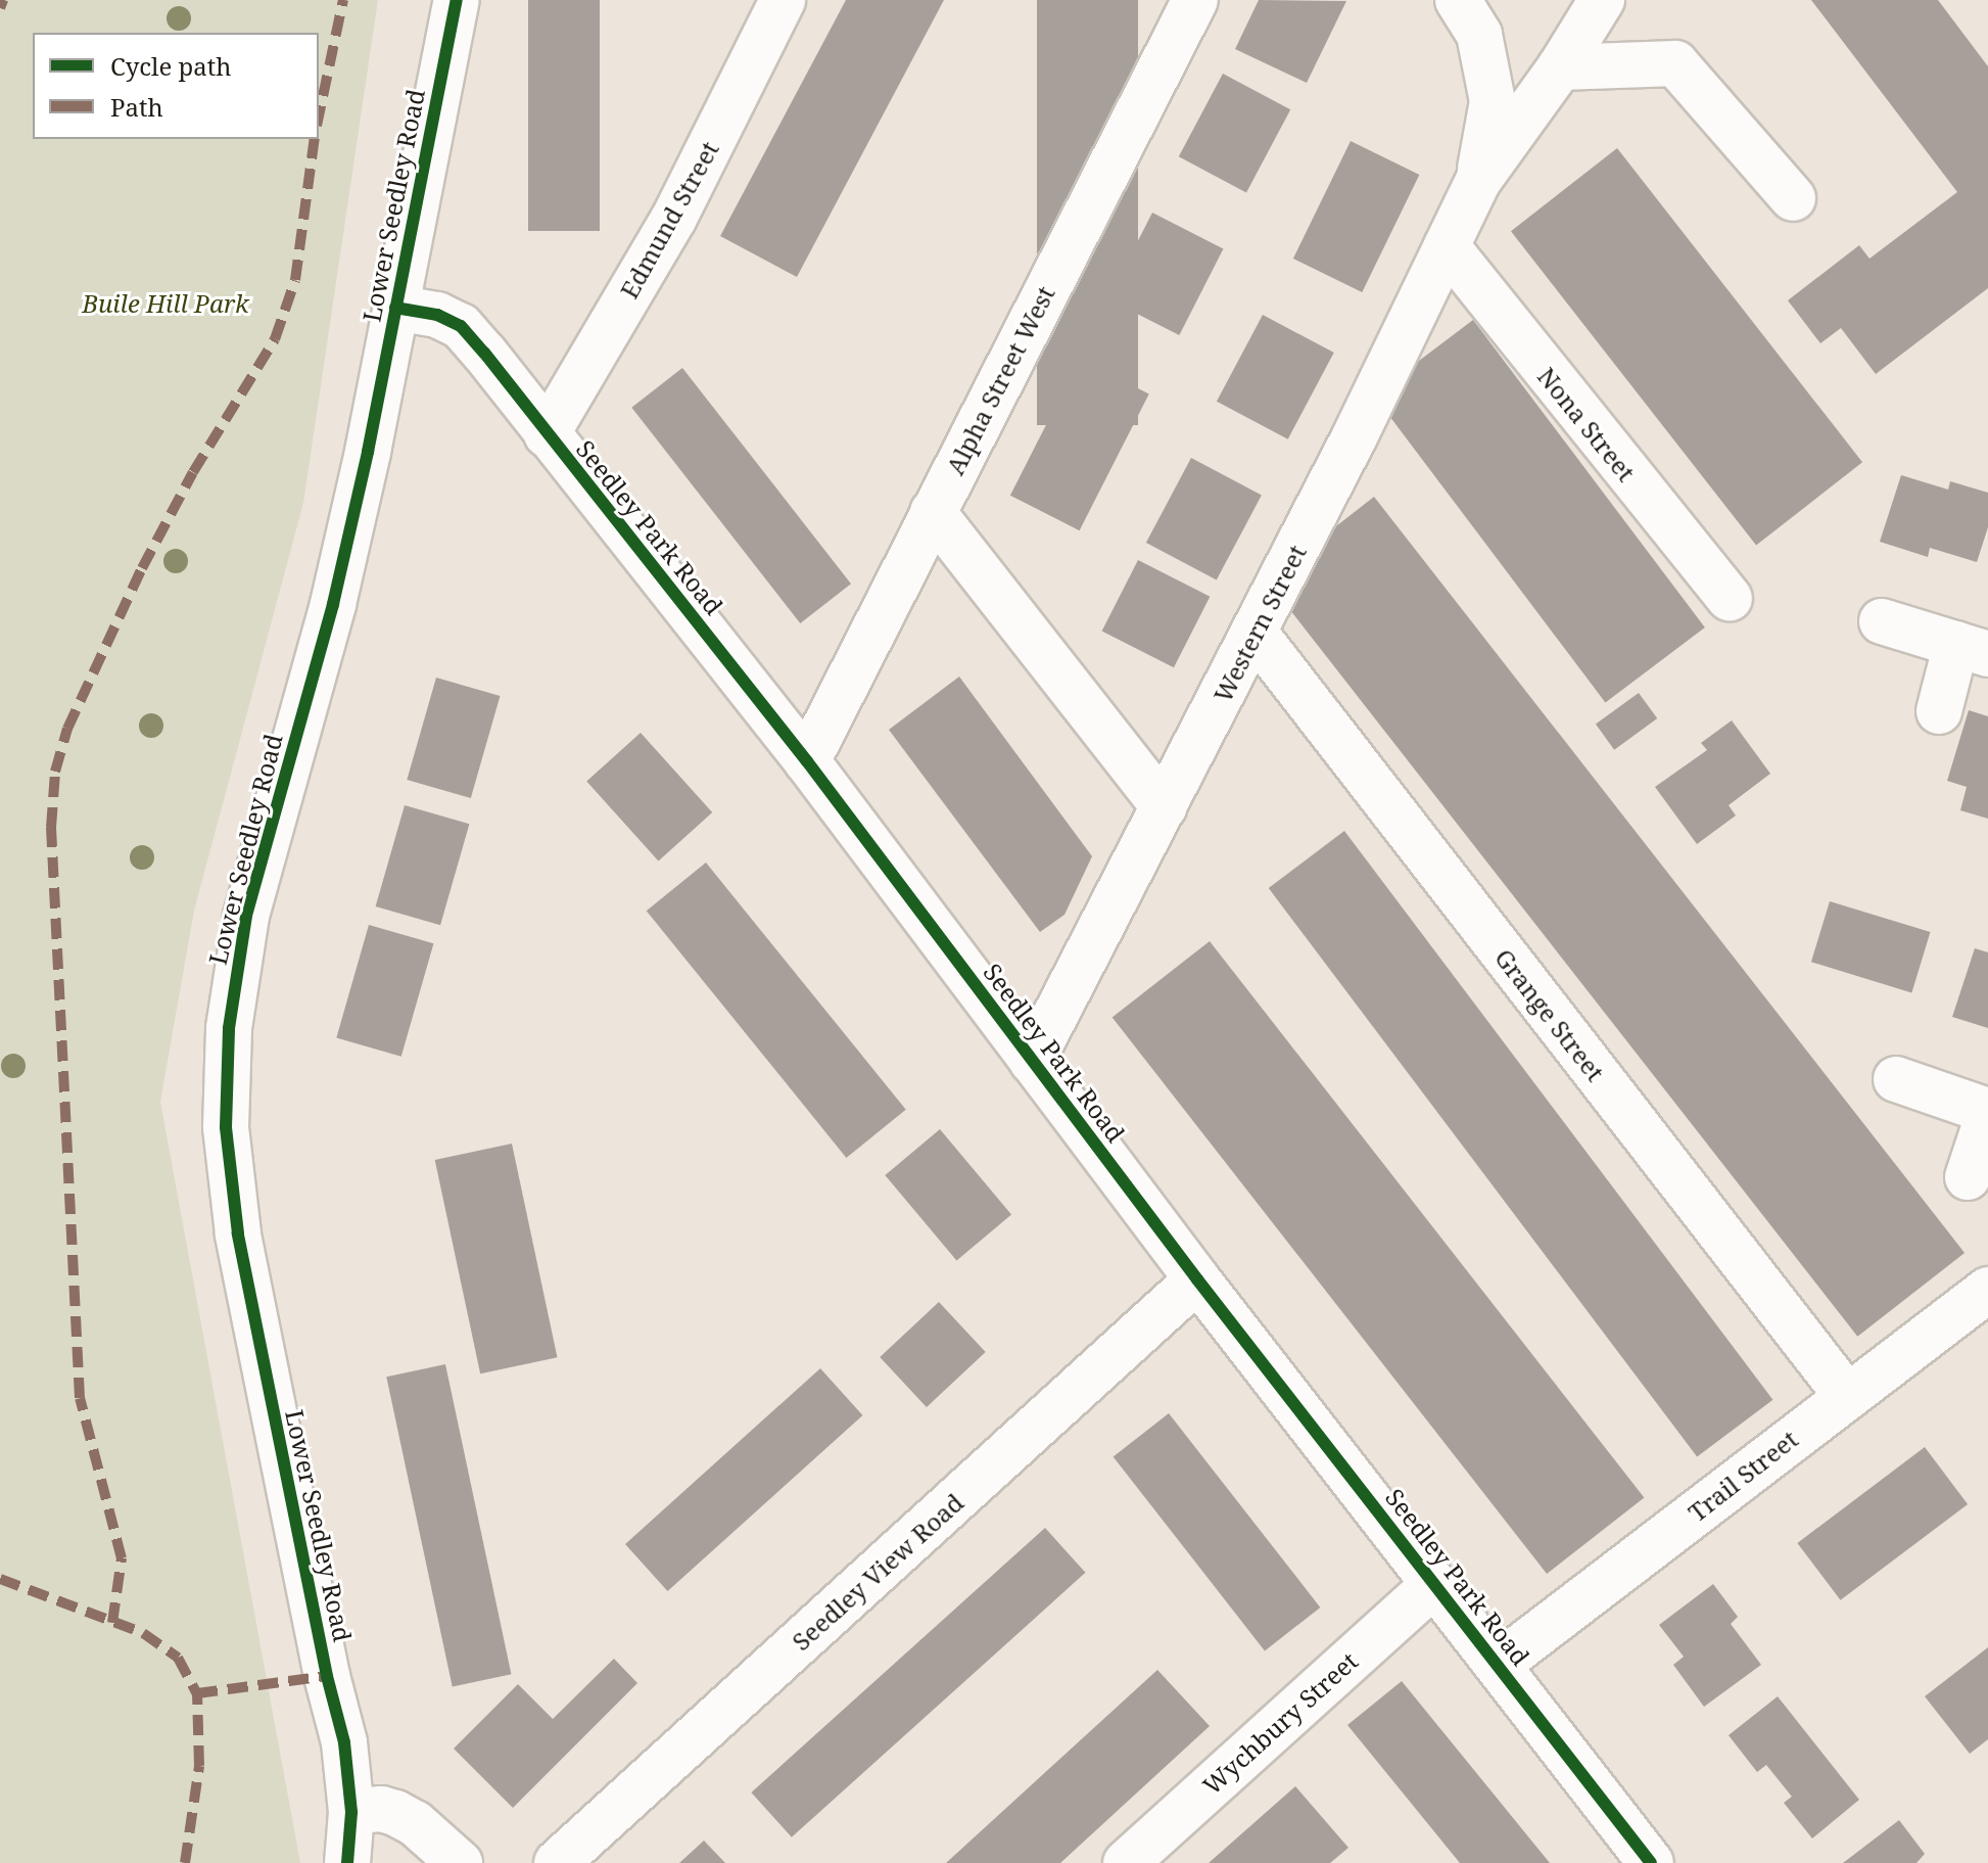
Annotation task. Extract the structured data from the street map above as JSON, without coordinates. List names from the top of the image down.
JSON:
{
  "streets": {
    "street": [
      "Lower Seedley Road",
      "Edmund Street",
      "Alpha Street West",
      "Nona Street",
      "Seedley Park Road",
      "Western Street",
      "Grange Street",
      "Trail Street",
      "Seedley View Road",
      "Wychbury Street"
    ]
  },
  "crossings": [
    ["Lower Seedley Road", "Seedley Park Road"],
    ["Edmund Street", "Seedley Park Road"],
    ["Alpha Street West", "Seedley Park Road"],
    ["Nona Street", "Western Street"],
    ["Seedley Park Road", "Western Street"],
    ["Seedley Park Road", "Trail Street"],
    ["Seedley Park Road", "Seedley View Road"],
    ["Seedley Park Road", "Wychbury Street"],
    ["Western Street", "Grange Street"],
    ["Grange Street", "Trail Street"]
  ],
  "parks": ["Buile Hill Park"],
  "legend": ["Cycle path", "Path"]
}
